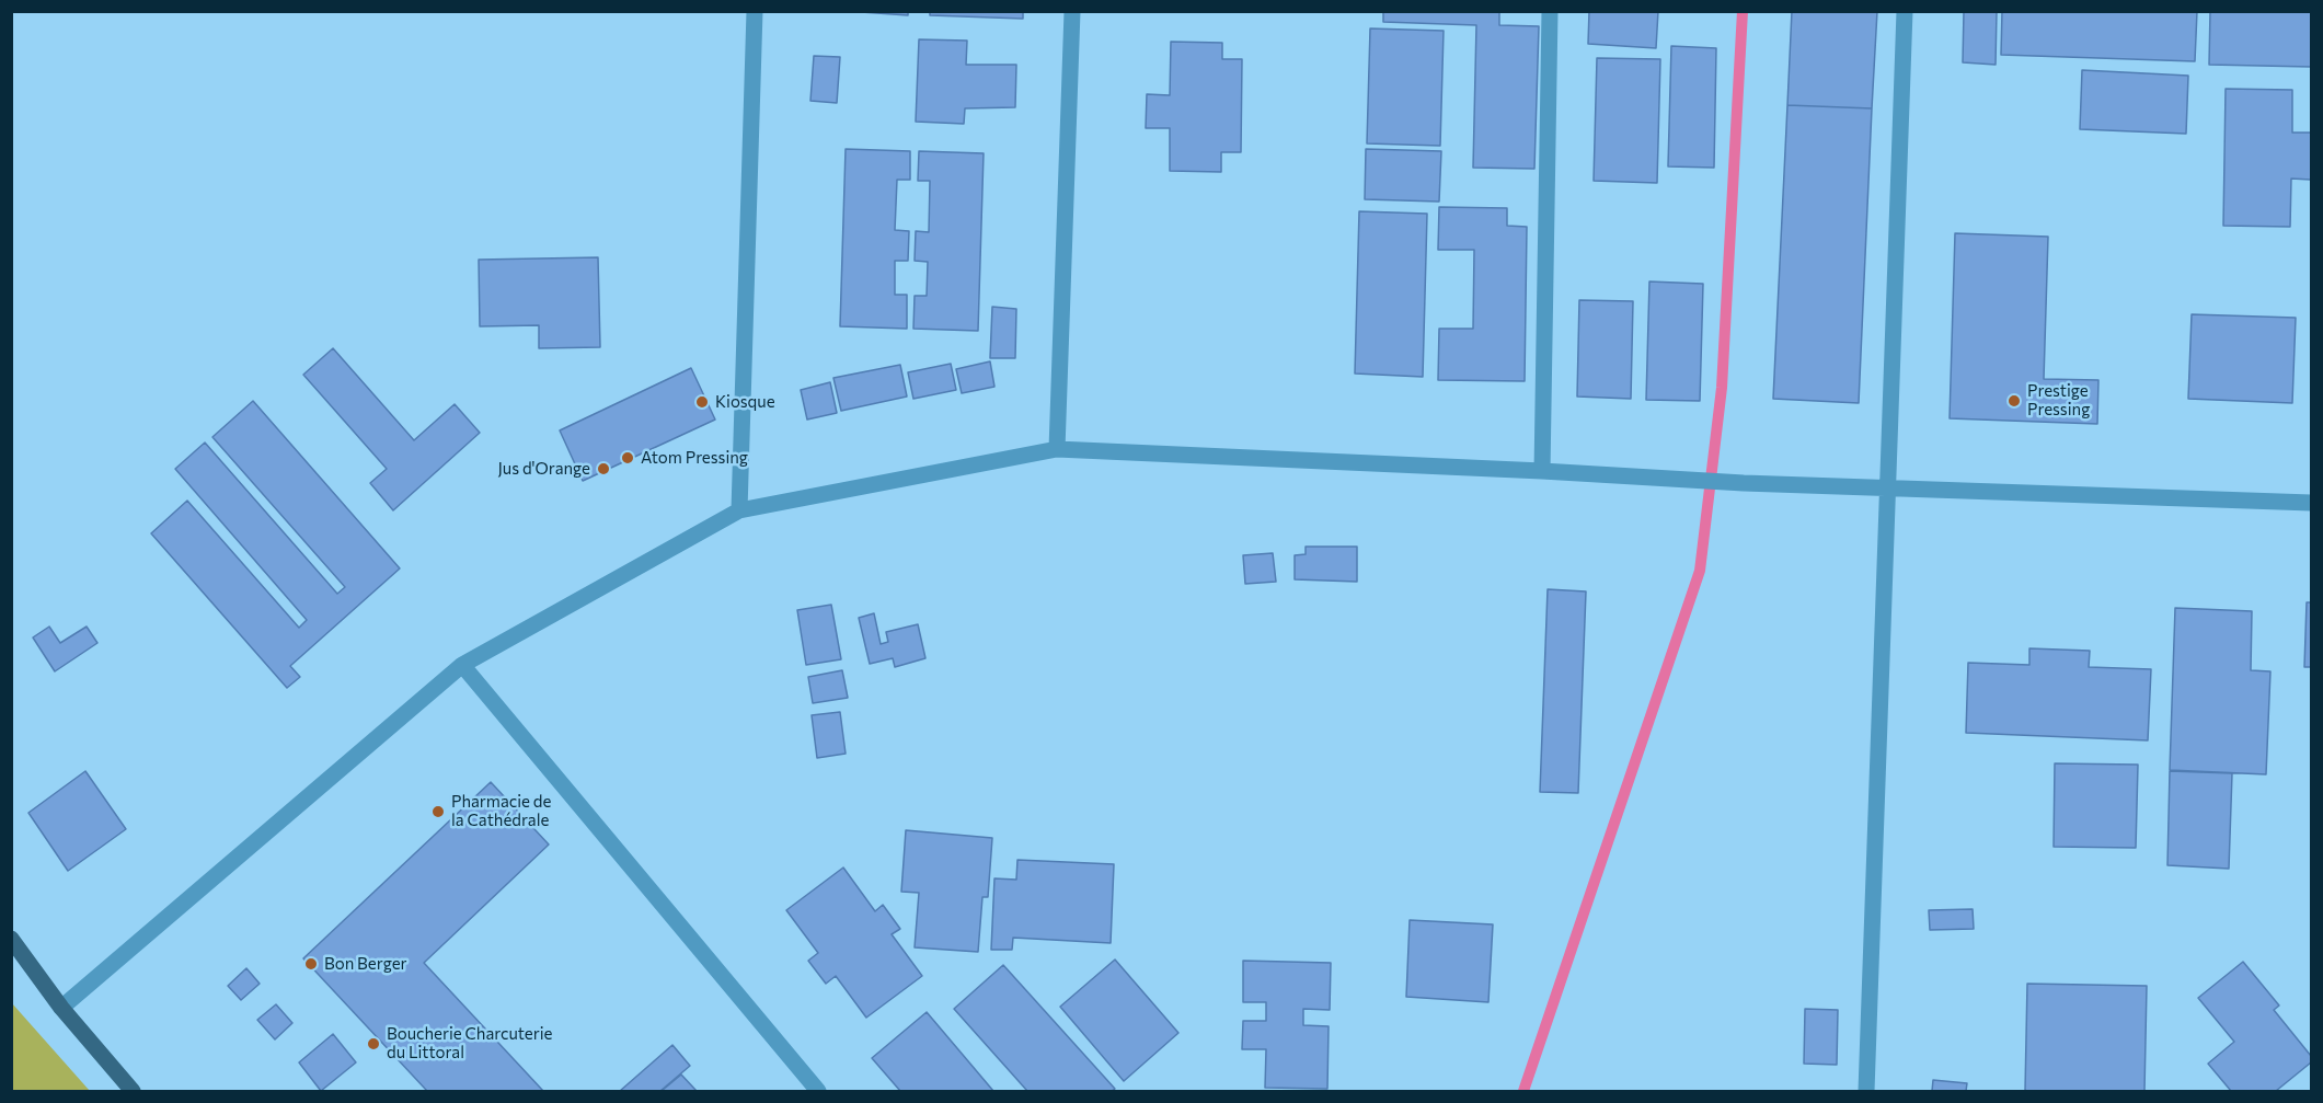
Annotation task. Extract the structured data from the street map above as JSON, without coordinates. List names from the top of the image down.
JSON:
{
  "places": [
    "Prestige Pressing",
    "Kiosque",
    "Atom Pressing",
    "Jus d'Orange",
    "Pharmacie de la Cathédrale",
    "Bon Berger",
    "Boucherie Charcuterie du Littoral"
  ]
}
